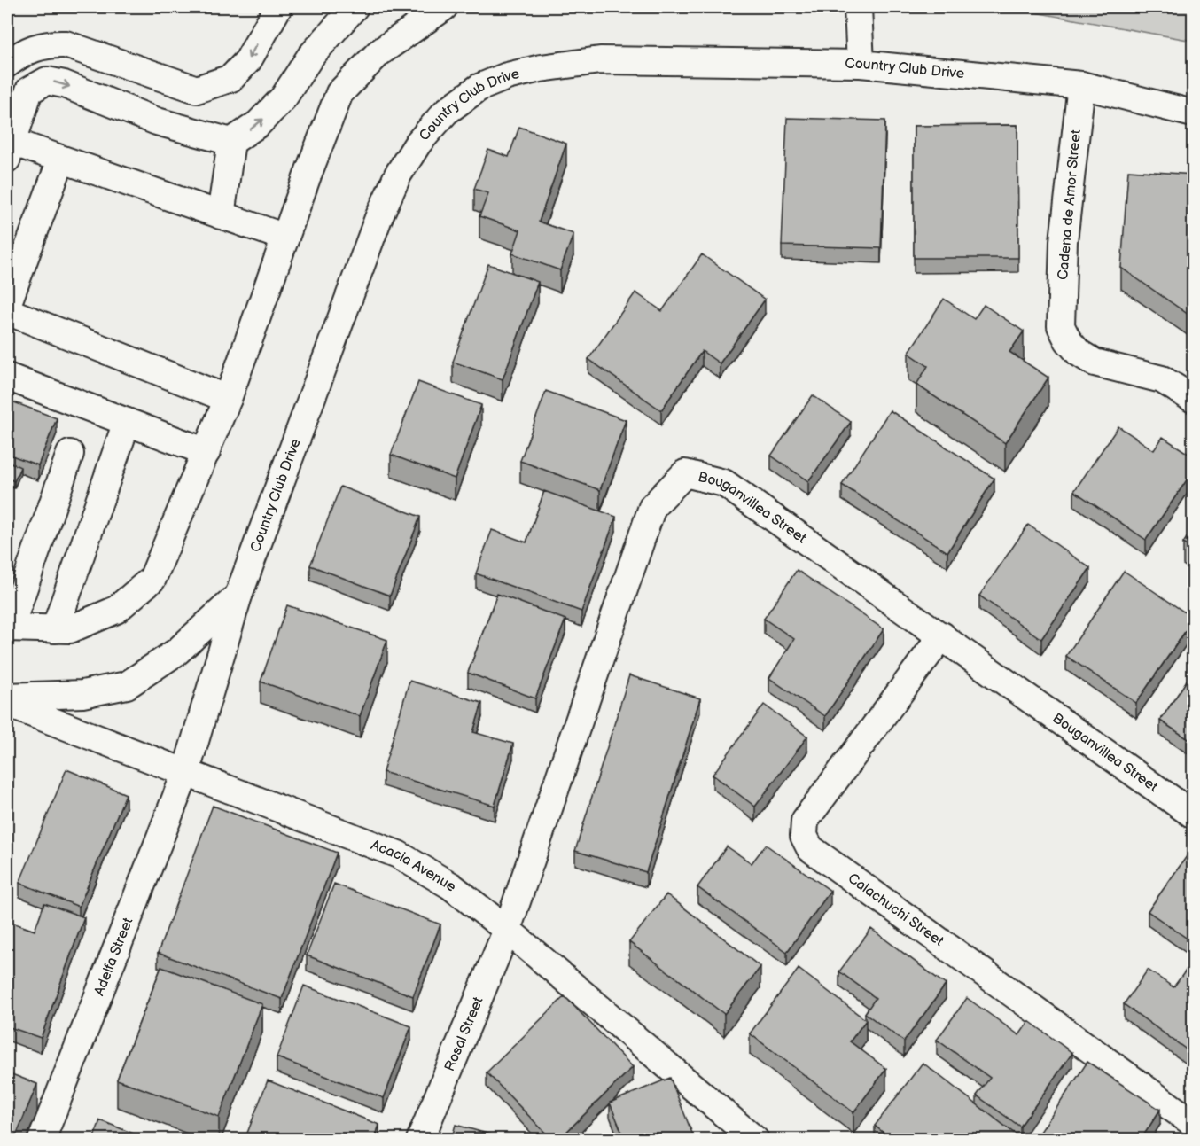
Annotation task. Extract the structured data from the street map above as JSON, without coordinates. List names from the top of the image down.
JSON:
{
  "streets": {
    "street": [
      "Country Club Drive",
      "Cadena de Amor Street",
      "Bouganvillea Street",
      "Acacia Avenue",
      "Calachuchi Street",
      "Adelfa Street",
      "Rosal Street"
    ]
  },
  "crossings": [
    ["Country Club Drive", "Cadena de Amor Street"],
    ["Country Club Drive", "Acacia Avenue"],
    ["Country Club Drive", "Adelfa Street"],
    ["Bouganvillea Street", "Acacia Avenue"],
    ["Bouganvillea Street", "Calachuchi Street"],
    ["Bouganvillea Street", "Rosal Street"],
    ["Acacia Avenue", "Adelfa Street"],
    ["Acacia Avenue", "Rosal Street"]
  ]
}
